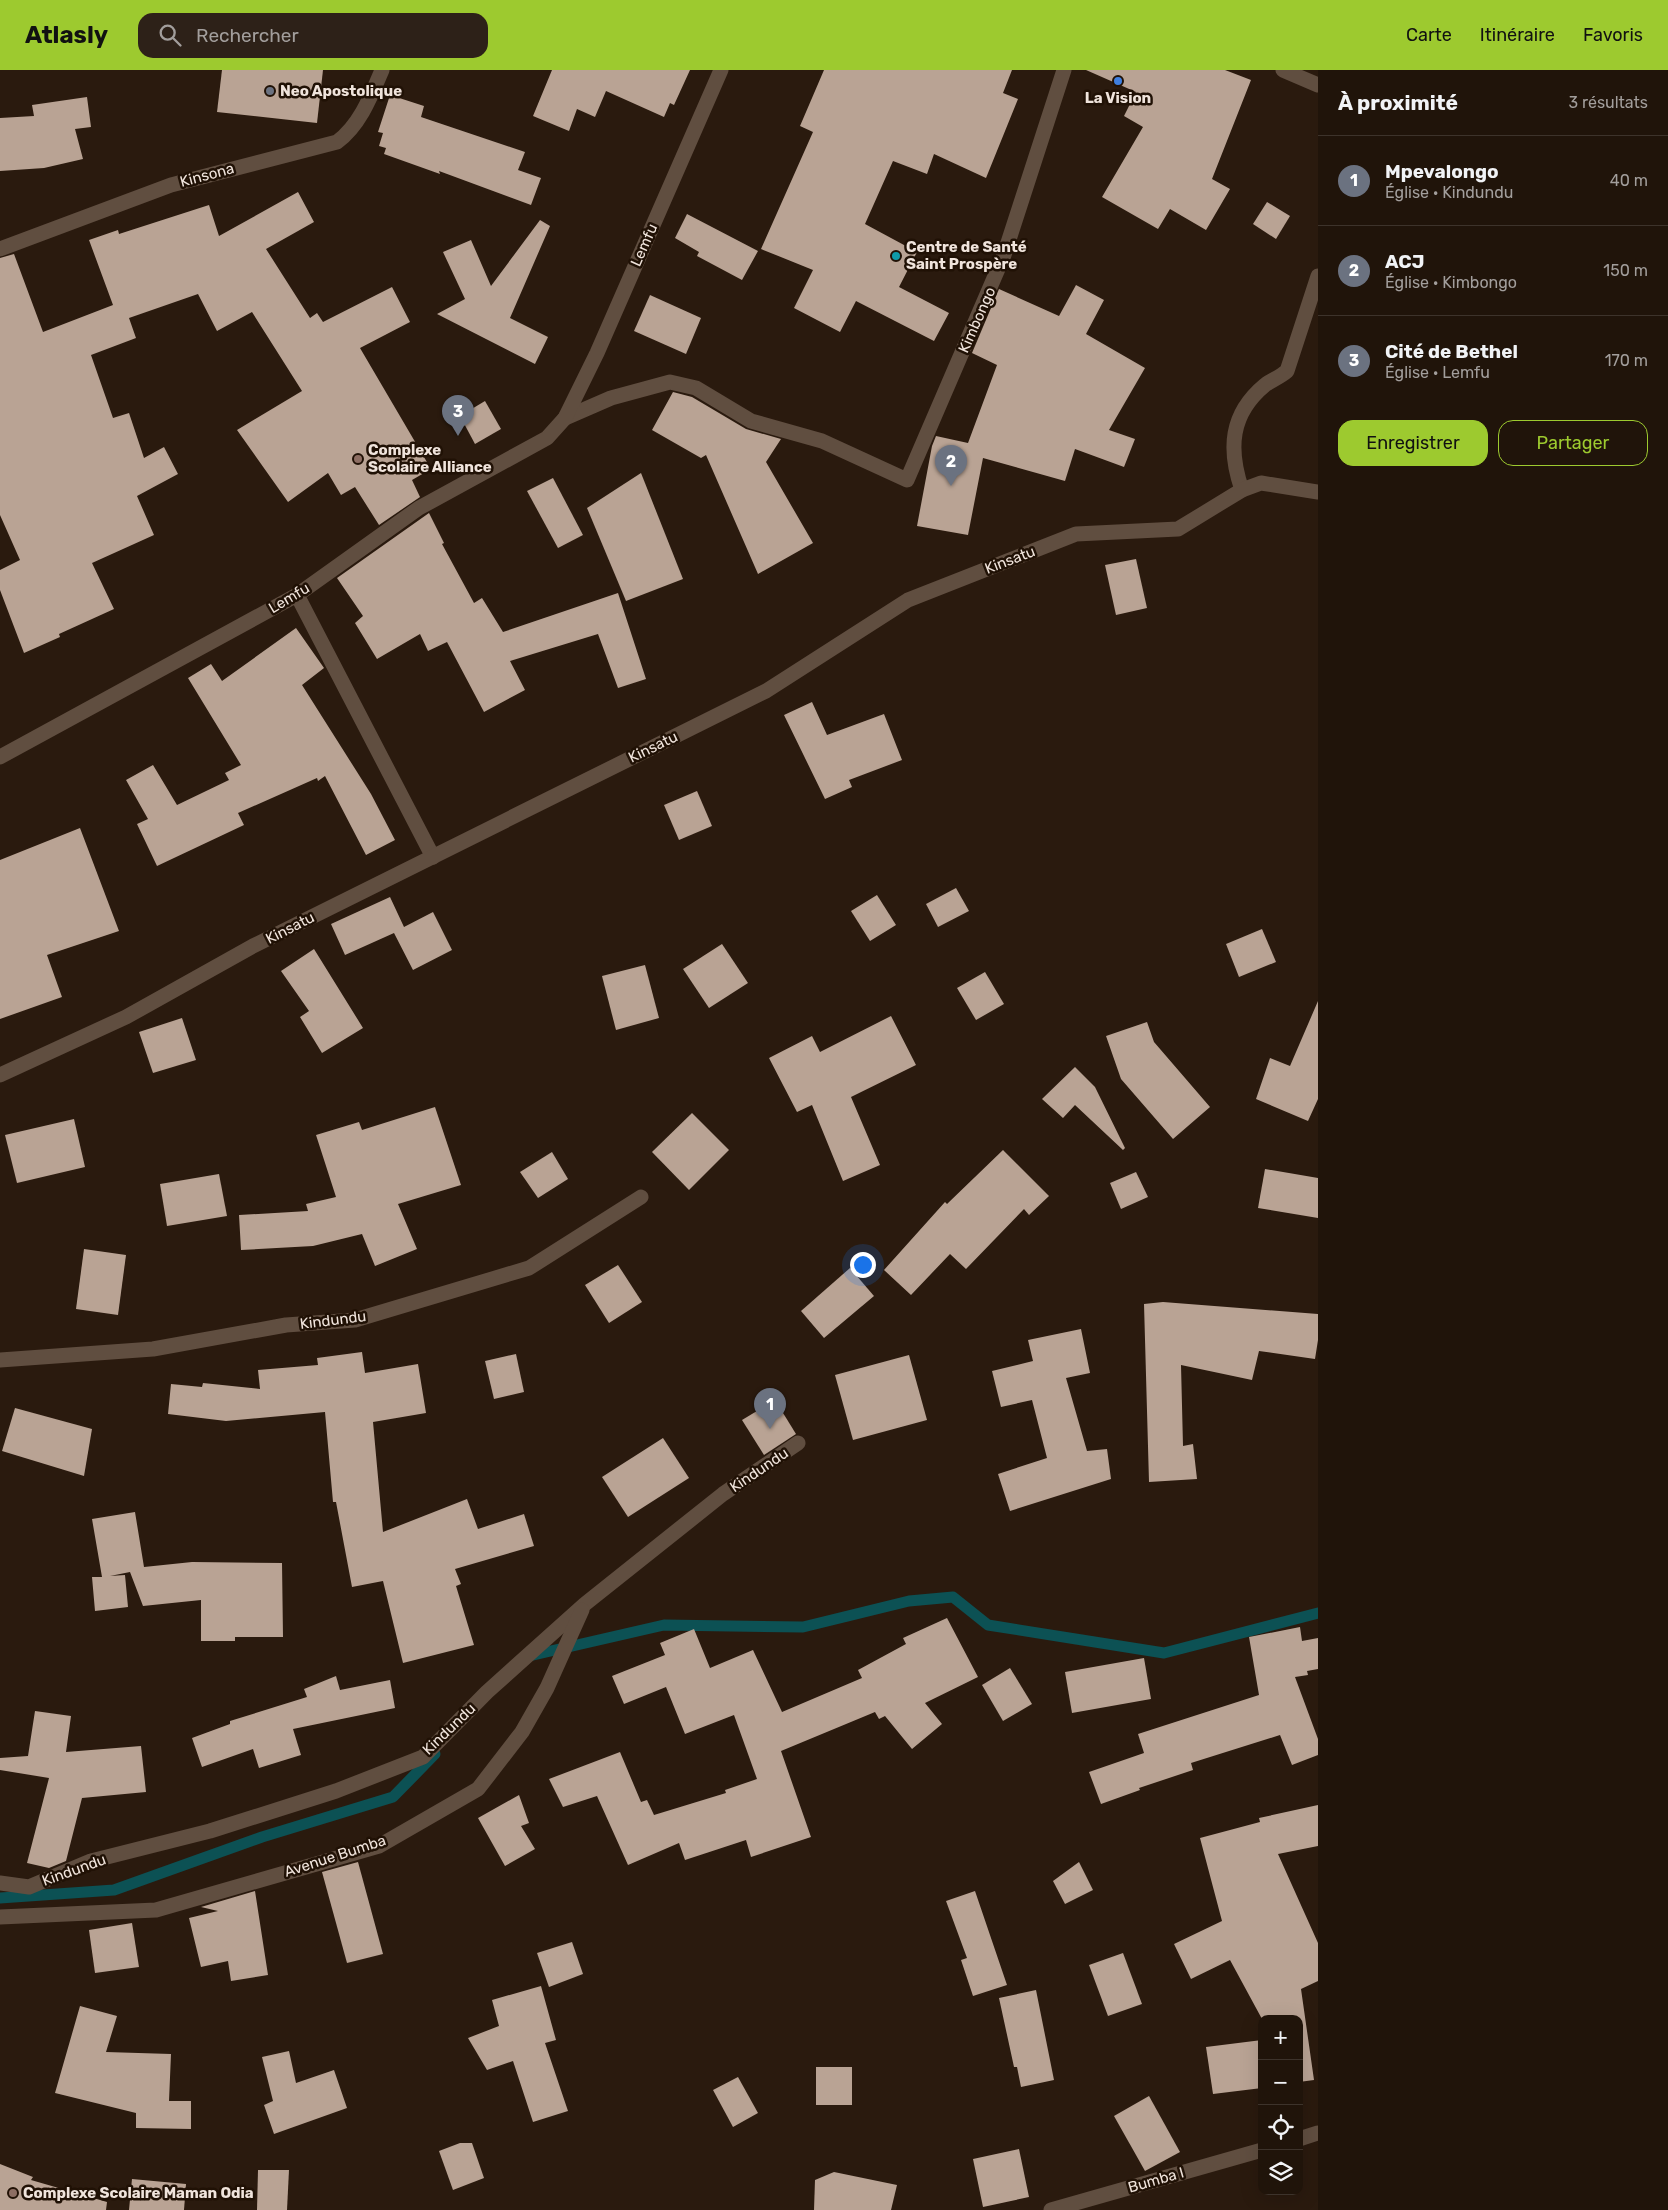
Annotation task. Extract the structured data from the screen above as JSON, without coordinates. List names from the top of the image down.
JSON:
{
  "streets": {
    "street": [
      "Kinsona",
      "Lemfu",
      "Kimbongo",
      "Kinsatu",
      "Kindundu",
      "Avenue Bumba",
      "Bumba I"
    ]
  },
  "crossings": [
    ["Lemfu", "Kimbongo"],
    ["Kindundu", "Avenue Bumba"]
  ],
  "places": [
    "La Vision",
    "Neo Apostolique",
    "Centre de Santé Saint Prospère",
    "Complexe Scolaire Alliance",
    "Complexe Scolaire Maman Odia"
  ],
  "page": {
    "header": "Atlasly",
    "search": "Rechercher",
    "nav": ["Carte", "Itinéraire", "Favoris"],
    "heading": ["À proximité", "3 résultats"],
    "list": [
      {
        "mark": "1",
        "name": "Mpevalongo",
        "note": "Église · Kindundu",
        "value": "40 m"
      },
      {
        "mark": "2",
        "name": "ACJ",
        "note": "Église · Kimbongo",
        "value": "150 m"
      },
      {
        "mark": "3",
        "name": "Cité de Bethel",
        "note": "Église · Lemfu",
        "value": "170 m"
      }
    ],
    "pins": ["3", "2", "1"],
    "buttons": ["Enregistrer", "Partager"],
    "map_buttons": ["+", "−"]
  }
}
